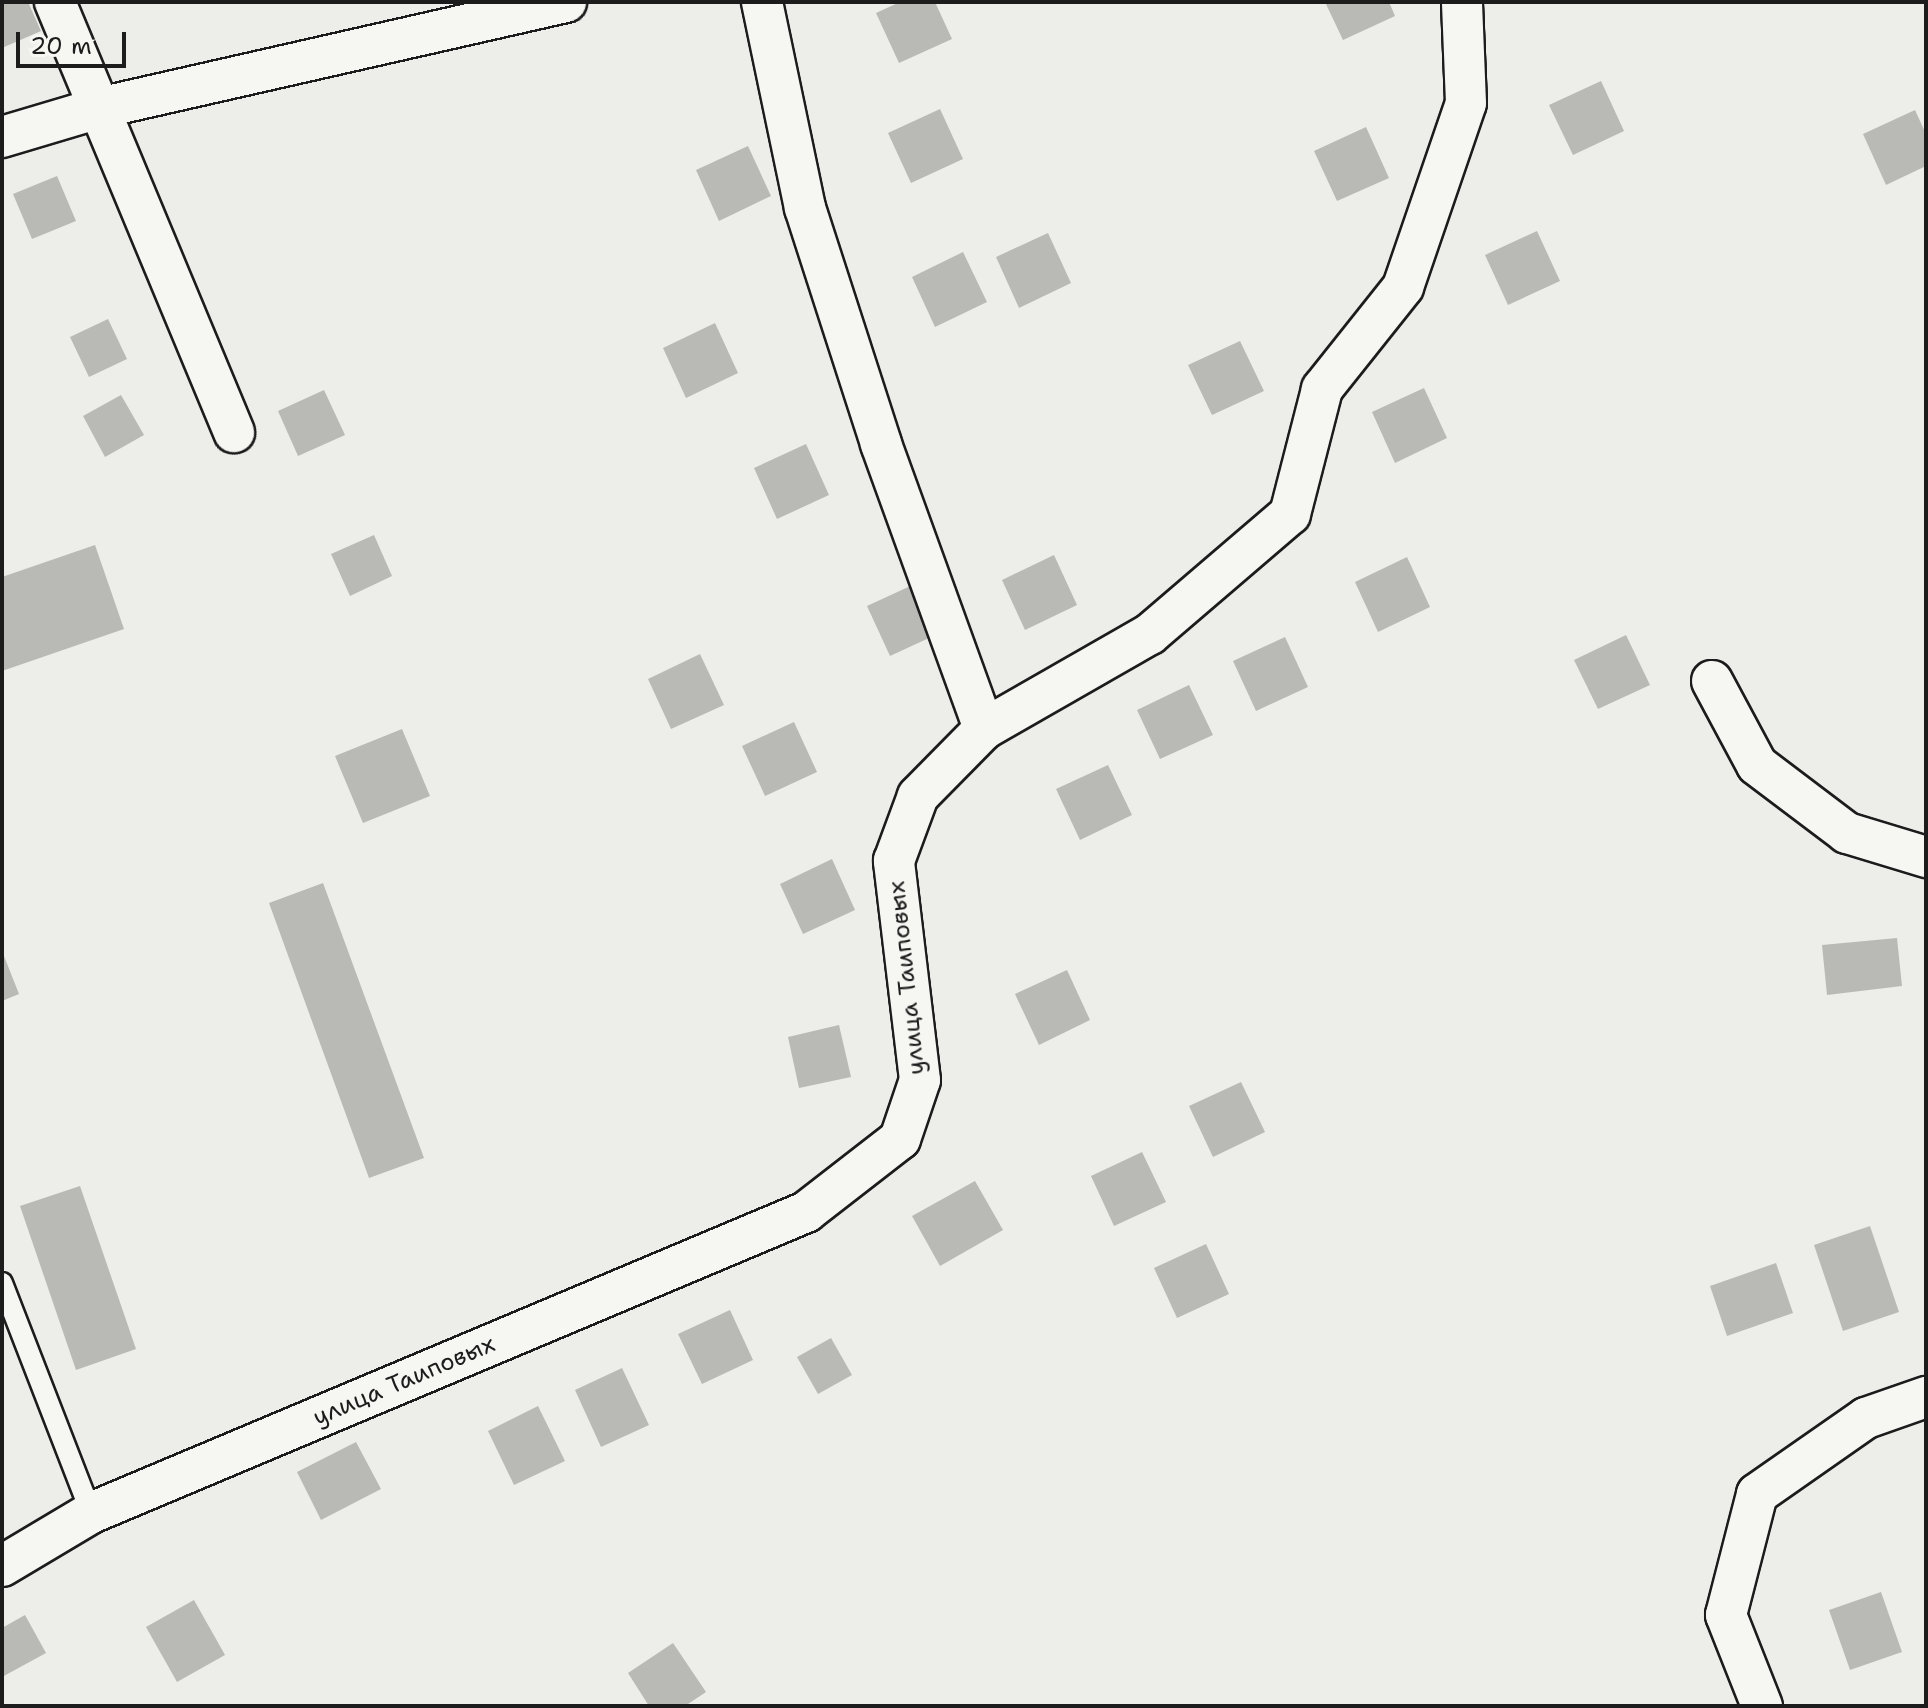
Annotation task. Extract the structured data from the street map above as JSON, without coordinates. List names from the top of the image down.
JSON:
{
  "streets": {
    "street": ["улица Таиповых"]
  },
  "scale_bar": "20 m"
}
